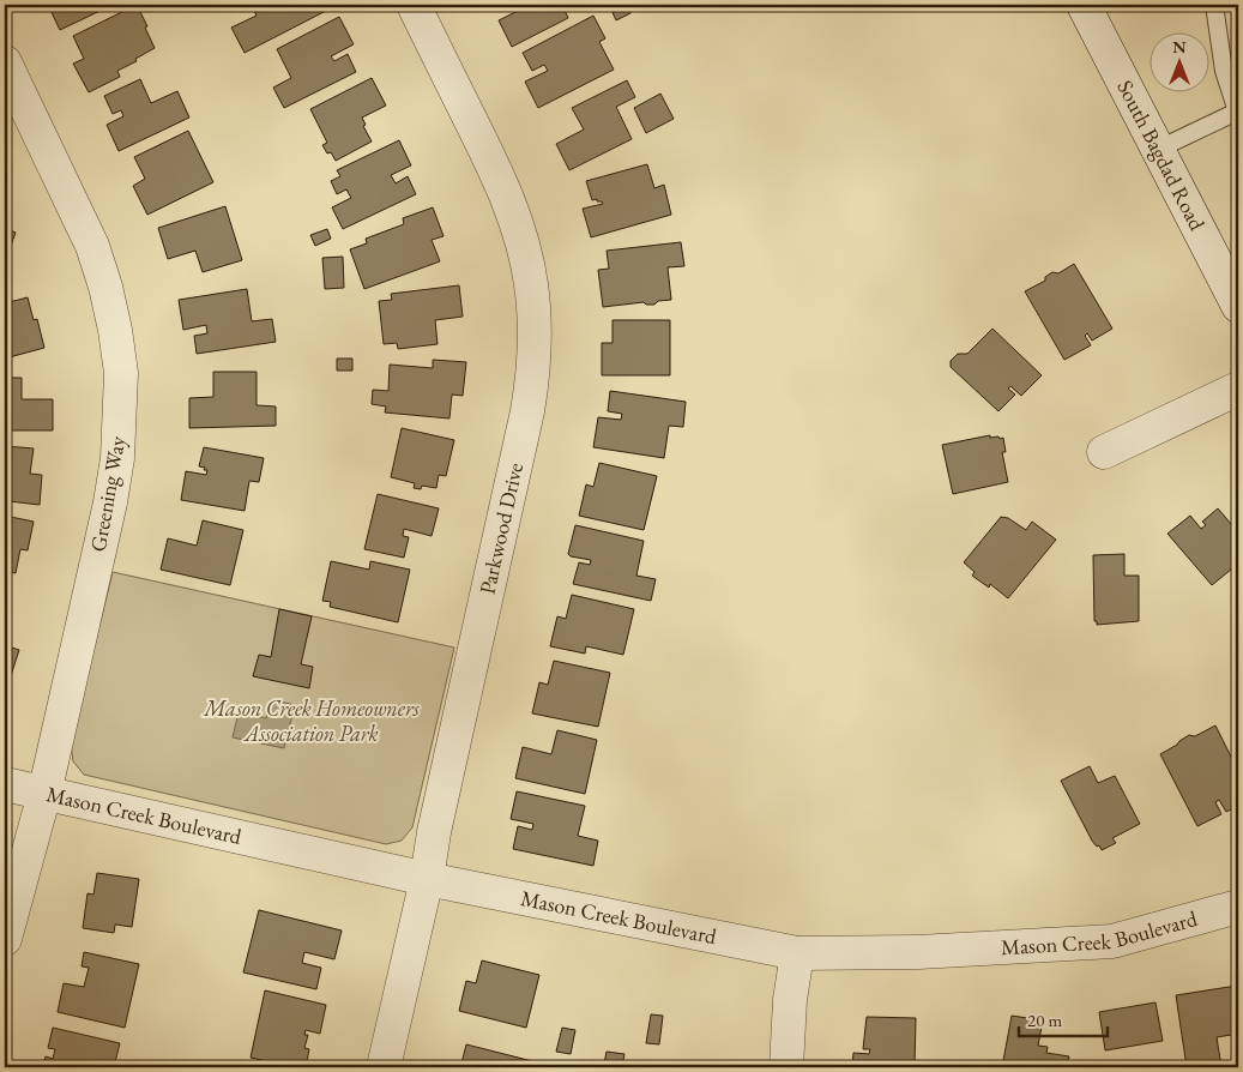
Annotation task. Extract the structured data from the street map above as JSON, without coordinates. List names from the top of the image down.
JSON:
{
  "streets": {
    "street": [
      "South Bagdad Road",
      "Greening Way",
      "Parkwood Drive",
      "Mason Creek Boulevard"
    ]
  },
  "crossings": [
    ["Greening Way", "Mason Creek Boulevard"],
    ["Parkwood Drive", "Mason Creek Boulevard"]
  ],
  "parks": ["Mason Creek Homeowners Association Park"],
  "scale_bar": "20 m",
  "north": "top"
}
